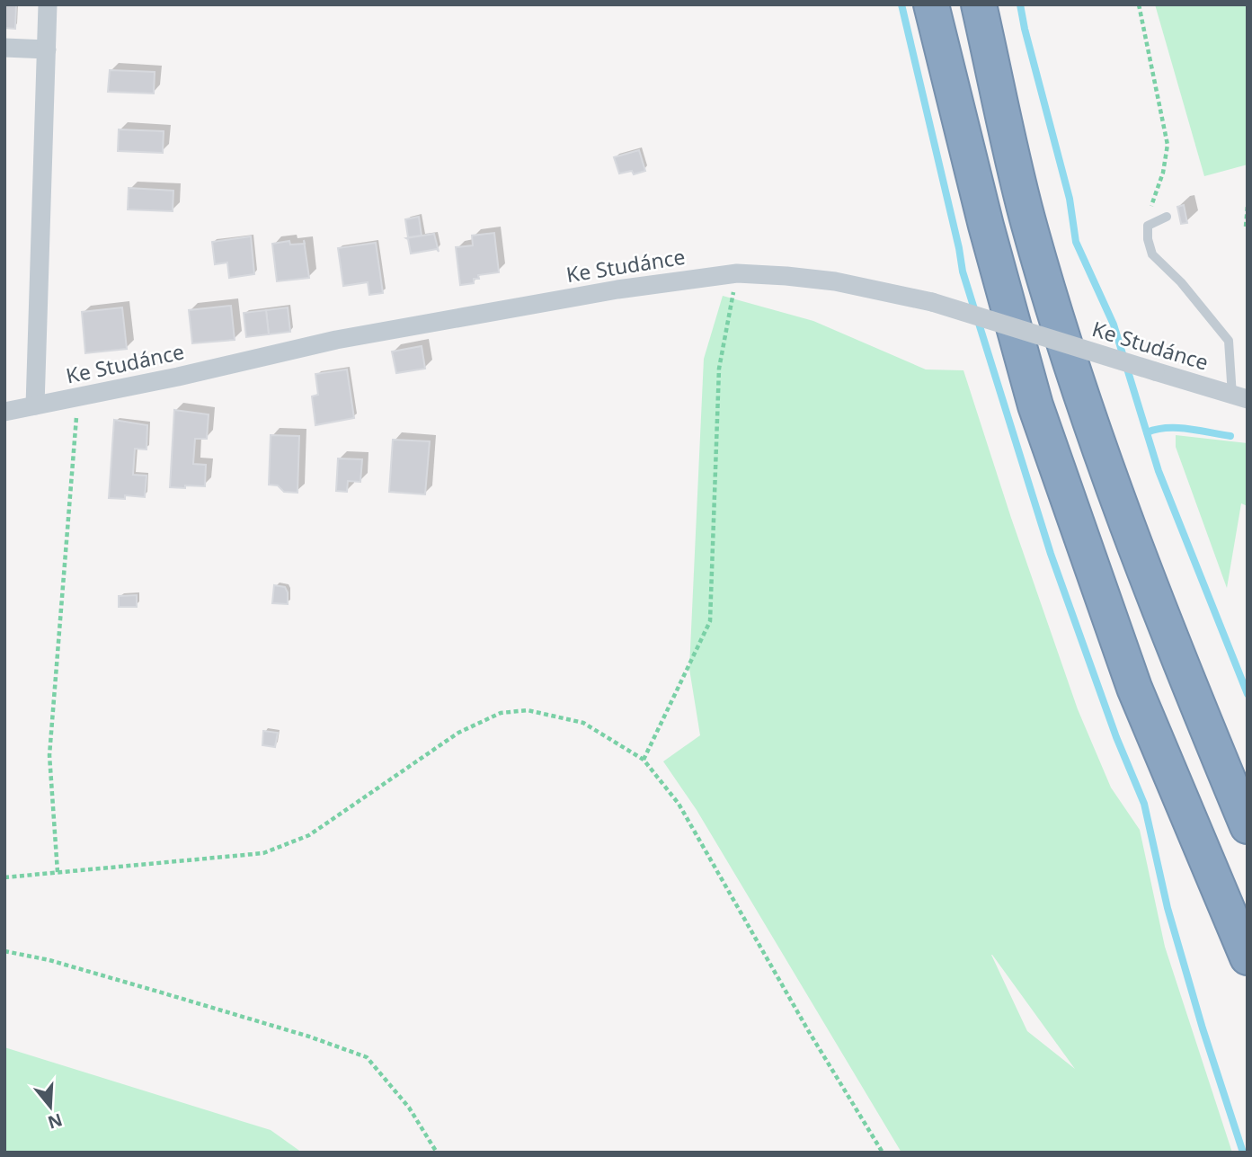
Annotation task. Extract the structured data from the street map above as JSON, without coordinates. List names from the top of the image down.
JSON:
{
  "streets": {
    "street": ["Ke Studánce"]
  },
  "north": "bottom"
}
